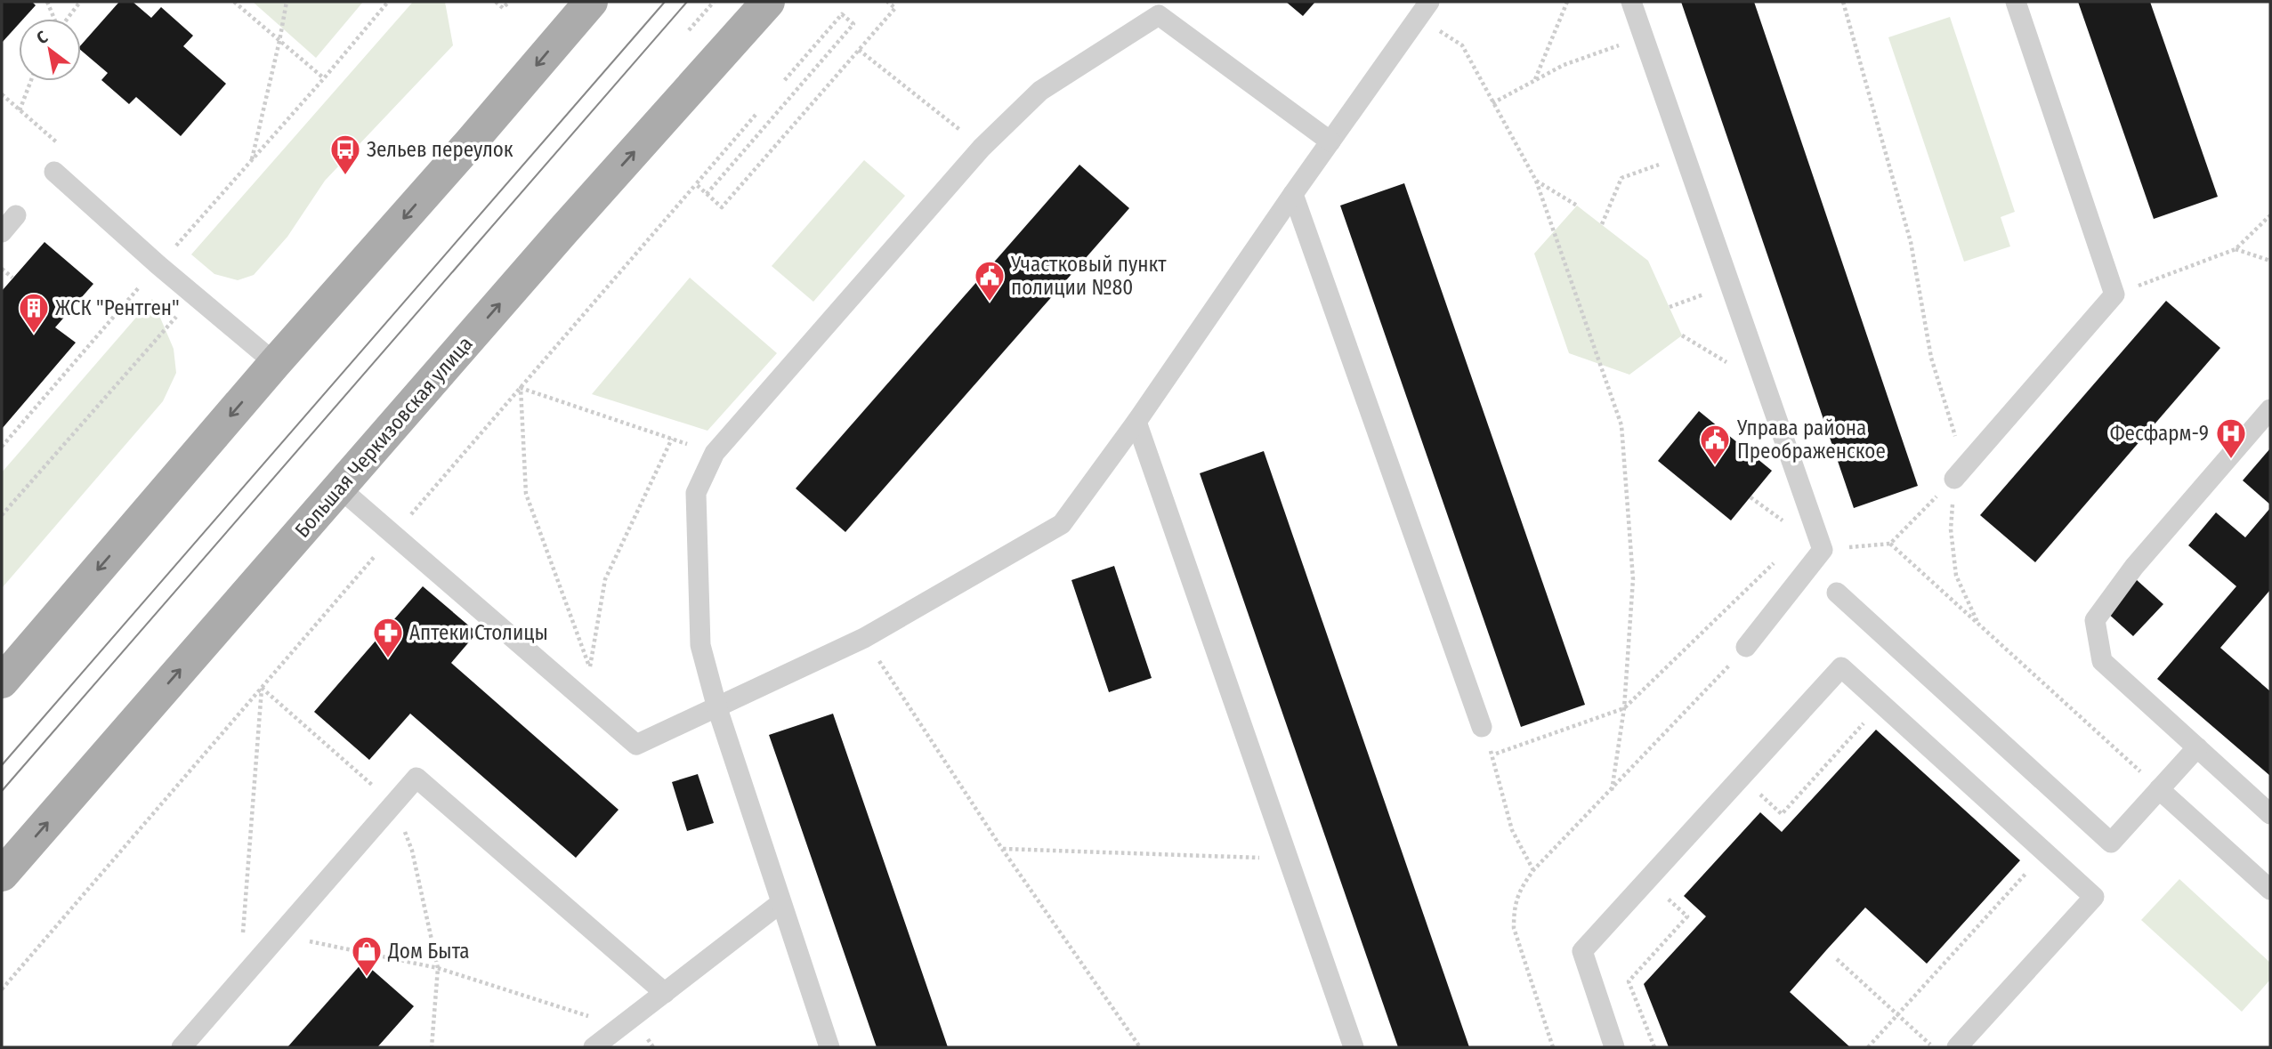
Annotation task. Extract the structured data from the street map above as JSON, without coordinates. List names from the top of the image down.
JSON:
{
  "streets": {
    "main road": ["Большая Черкизовская улица"]
  },
  "places": {
    "bus stop": ["Зельев переулок"],
    "public building": ["Участковый пункт полиции №80", "Управа района Преображенское"],
    "building": ["ЖСК \"Рентген\""],
    "hospital": ["Фесфарм-9"],
    "pharmacy": ["Аптеки Столицы"],
    "shop": ["Дом Быта"]
  },
  "north": "top left"
}
